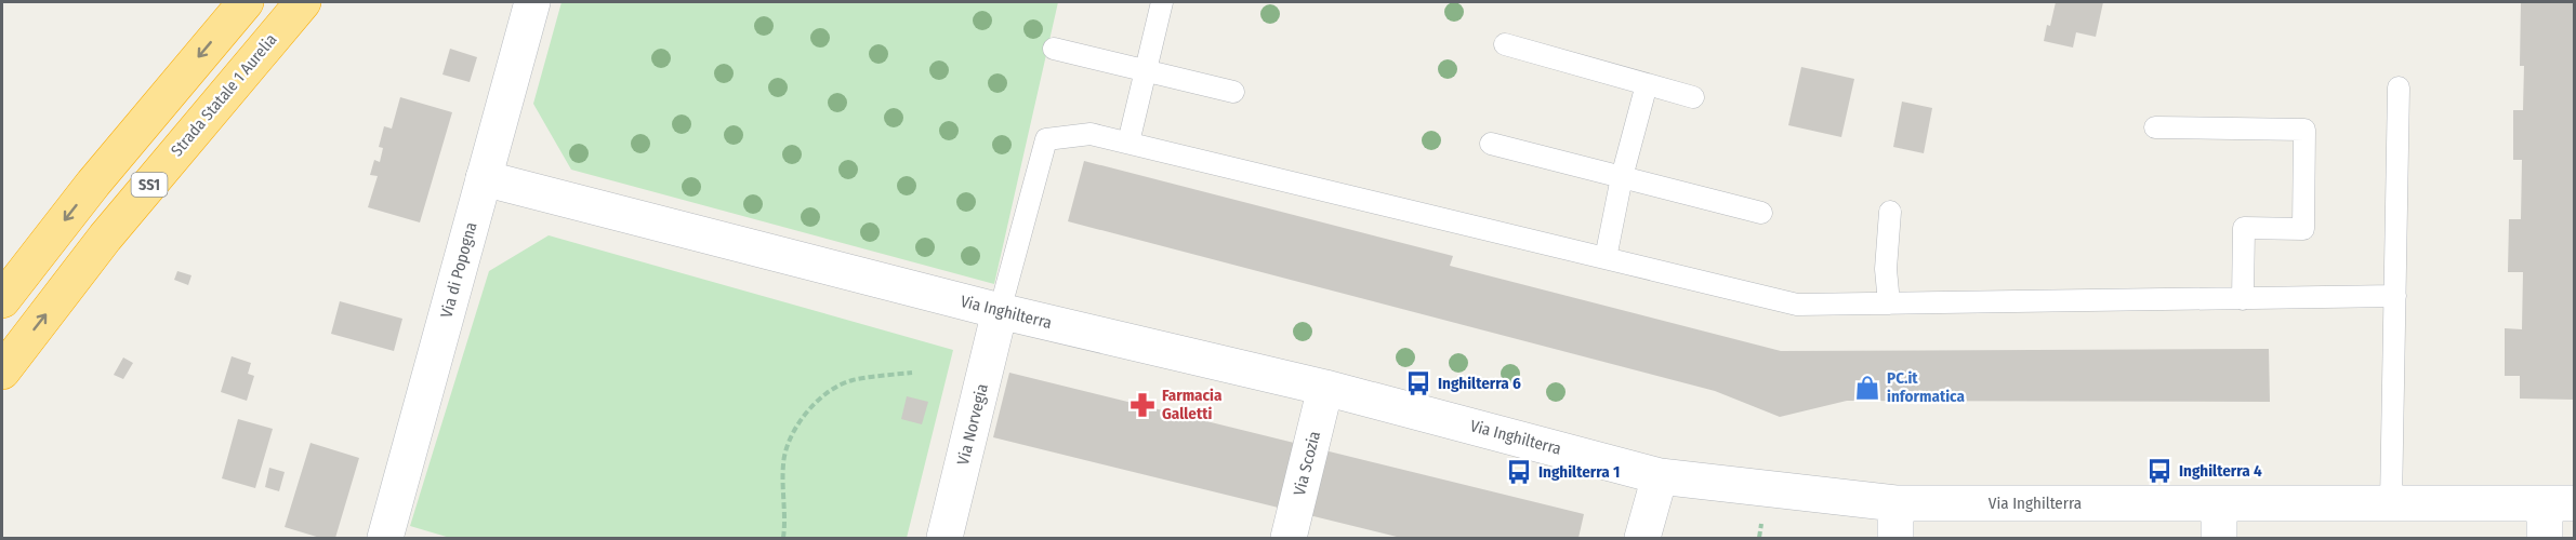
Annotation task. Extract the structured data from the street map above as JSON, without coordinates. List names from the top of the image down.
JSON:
{
  "streets": {
    "highway": ["Strada Statale 1 Aurelia", "SS1"],
    "street": [
      "Via di Popogna",
      "Via Inghilterra",
      "Via Norvegia",
      "Via Scozia"
    ]
  },
  "crossings": [
    ["Via di Popogna", "Via Inghilterra"],
    ["Via Inghilterra", "Via Norvegia"],
    ["Via Inghilterra", "Via Scozia"]
  ],
  "places": {
    "bus stop": ["Inghilterra 6", "Inghilterra 4", "Inghilterra 1"],
    "shop": ["PC.it informatica"],
    "pharmacy": ["Farmacia Galletti"]
  }
}
